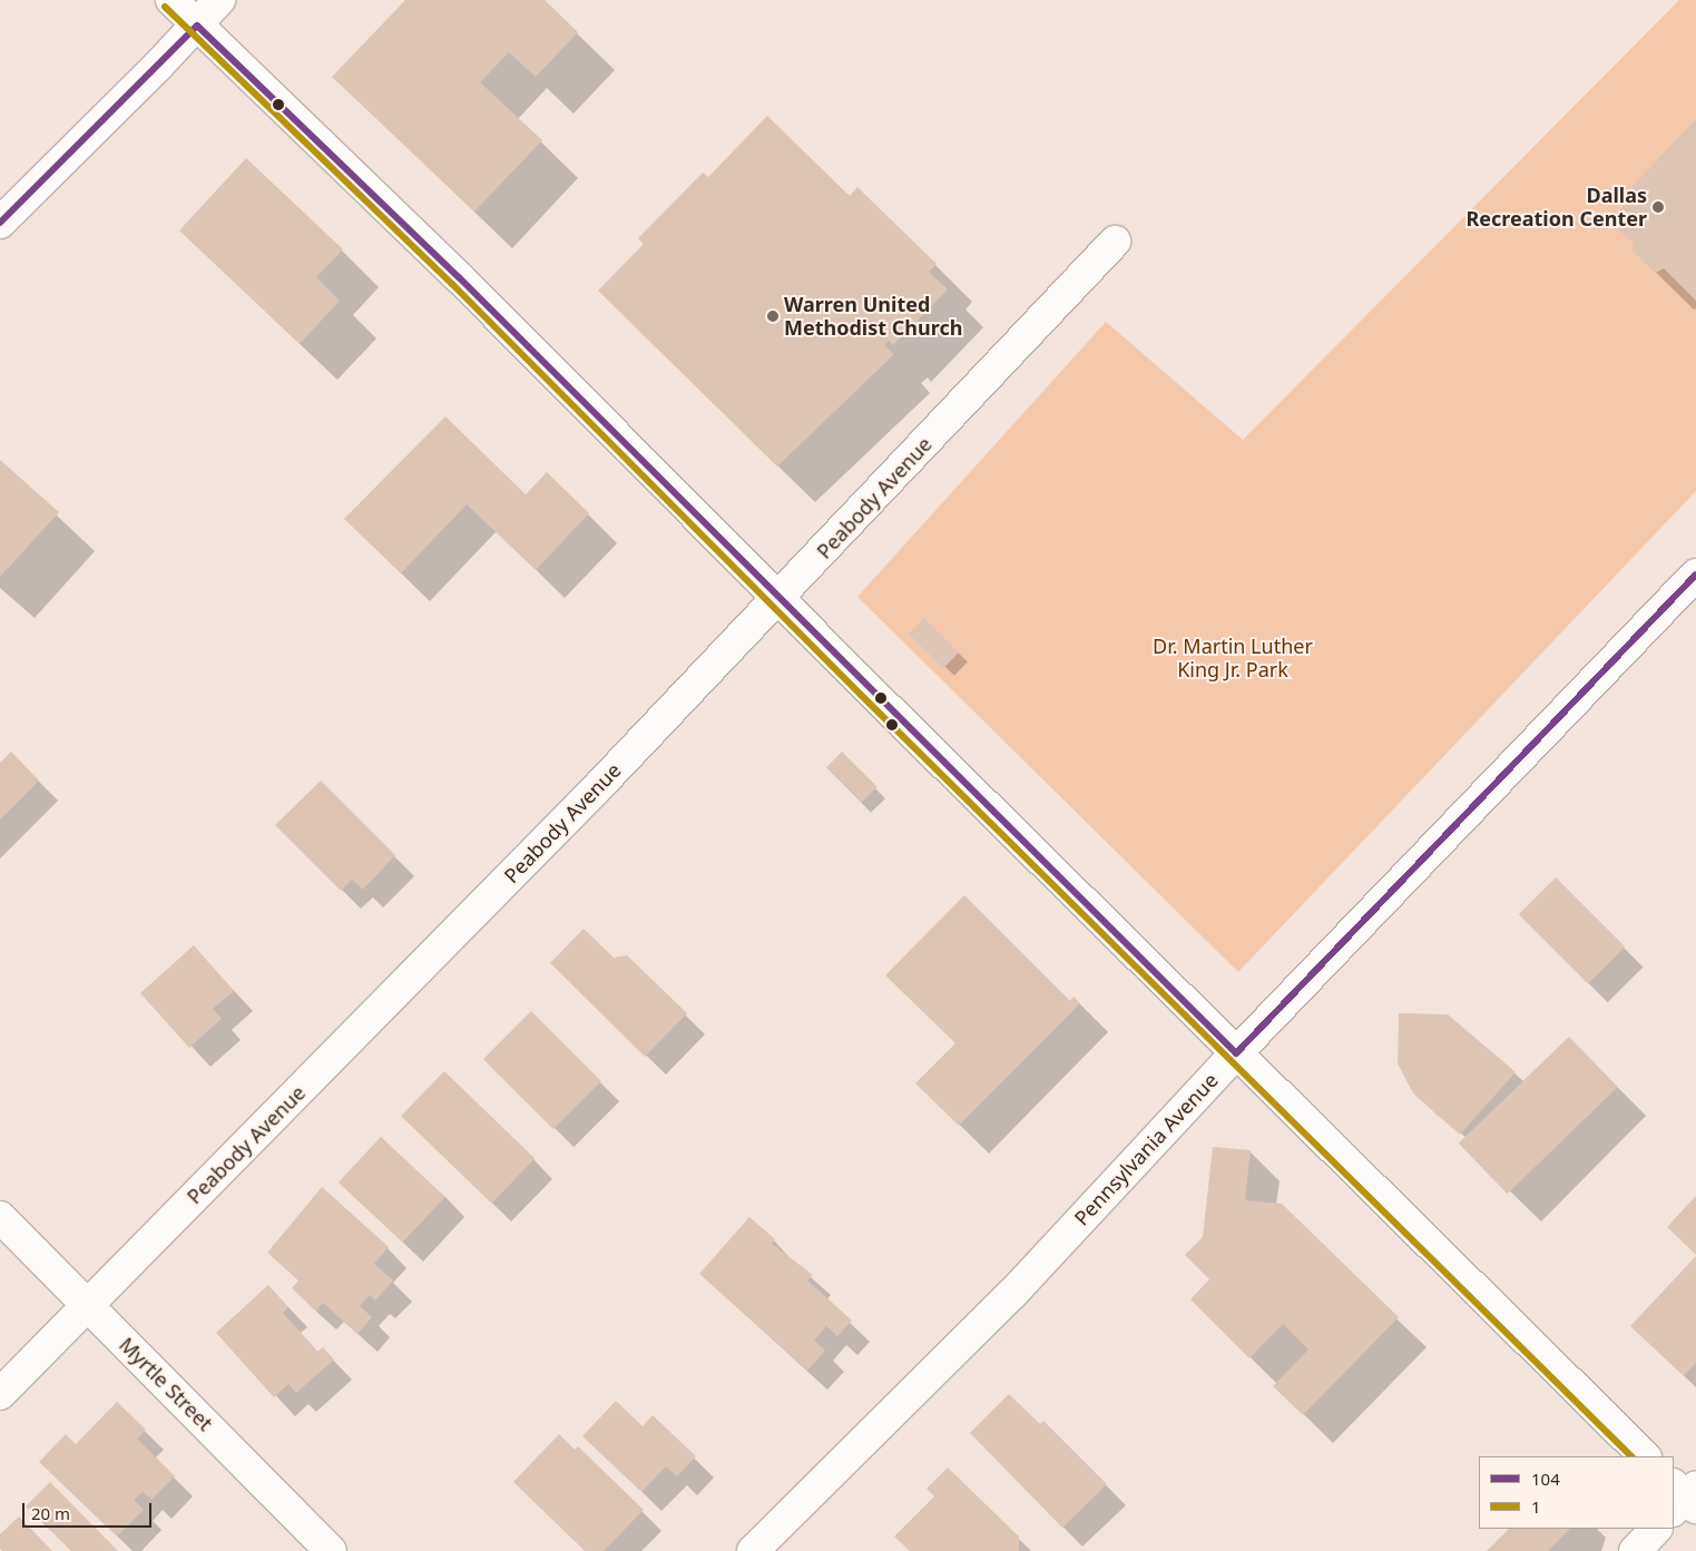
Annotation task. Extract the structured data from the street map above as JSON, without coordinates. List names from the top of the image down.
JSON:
{
  "streets": {
    "street": ["Peabody Avenue", "Pennsylvania Avenue", "Myrtle Street"]
  },
  "crossings": [
    ["Peabody Avenue", "Myrtle Street"]
  ],
  "parks": ["Dr. Martin Luther King Jr. Park"],
  "places": ["Dallas Recreation Center", "Warren United Methodist Church"],
  "lines": ["transit line 1", "transit line 104"],
  "legend": ["104", "1"],
  "scale_bar": "20 m"
}
